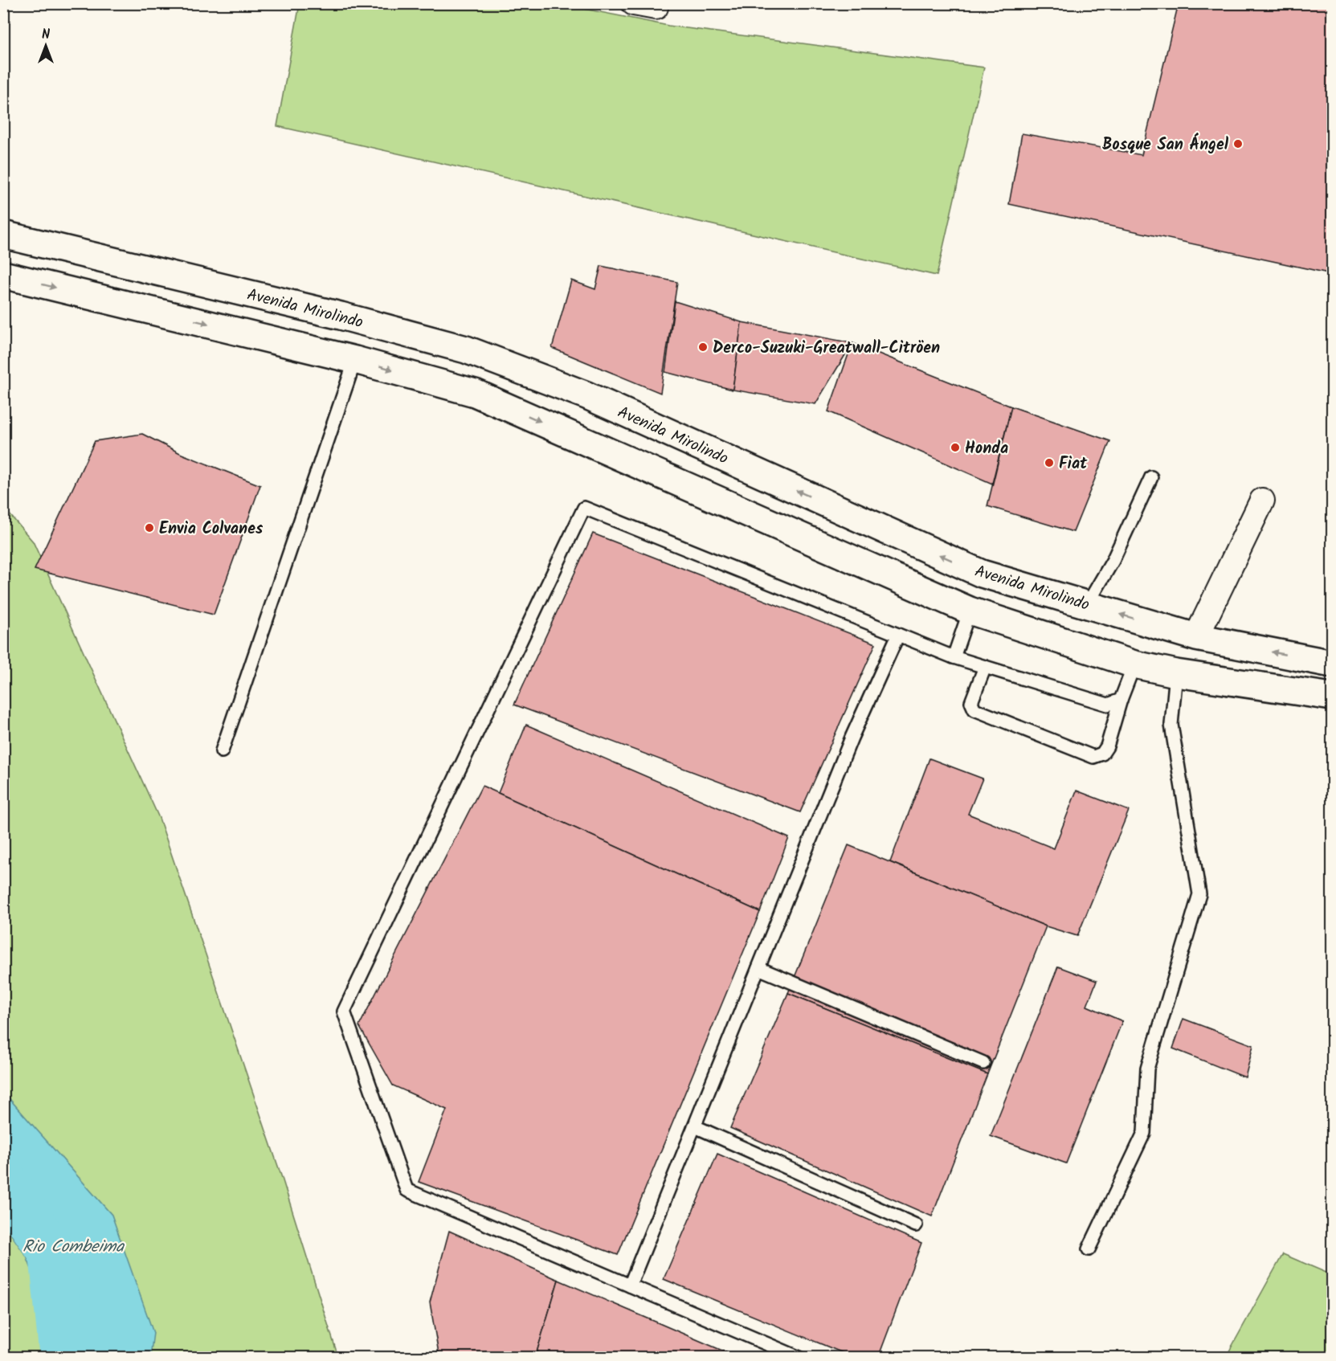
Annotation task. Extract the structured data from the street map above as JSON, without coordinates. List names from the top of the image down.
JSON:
{
  "streets": {
    "main road": ["Avenida Mirolindo"]
  },
  "water": ["Rio Combeima"],
  "places": [
    "Bosque San Ángel",
    "Derco-Suzuki-Greatwall-Citröen",
    "Honda",
    "Fiat",
    "Envia Colvanes"
  ],
  "north": "top"
}
